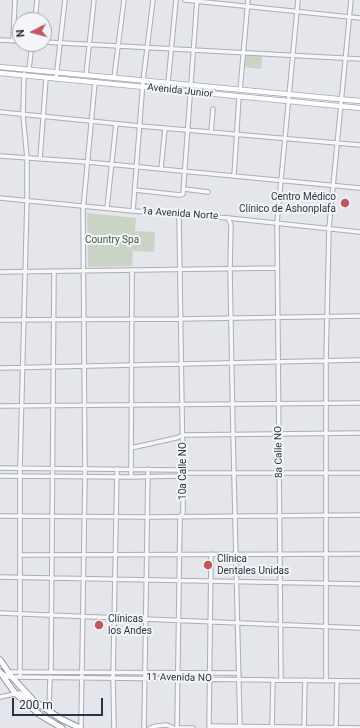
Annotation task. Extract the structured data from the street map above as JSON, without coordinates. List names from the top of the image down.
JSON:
{
  "streets": {
    "main road": ["Avenida Junior"],
    "street": [
      "1a Avenida Norte",
      "8a Calle NO",
      "10a Calle NO",
      "11 Avenida NO"
    ]
  },
  "crossings": [
    ["Avenida Junior", "8a Calle NO"],
    ["1a Avenida Norte", "8a Calle NO"],
    ["1a Avenida Norte", "10a Calle NO"],
    ["8a Calle NO", "11 Avenida NO"],
    ["10a Calle NO", "11 Avenida NO"]
  ],
  "parks": ["Country Spa"],
  "places": ["Centro Médico Clínico de Ashonplafa", "Clínica Dentales Unidas", "Clínicas los Andes"],
  "scale_bar": "200 m",
  "north": "left"
}
